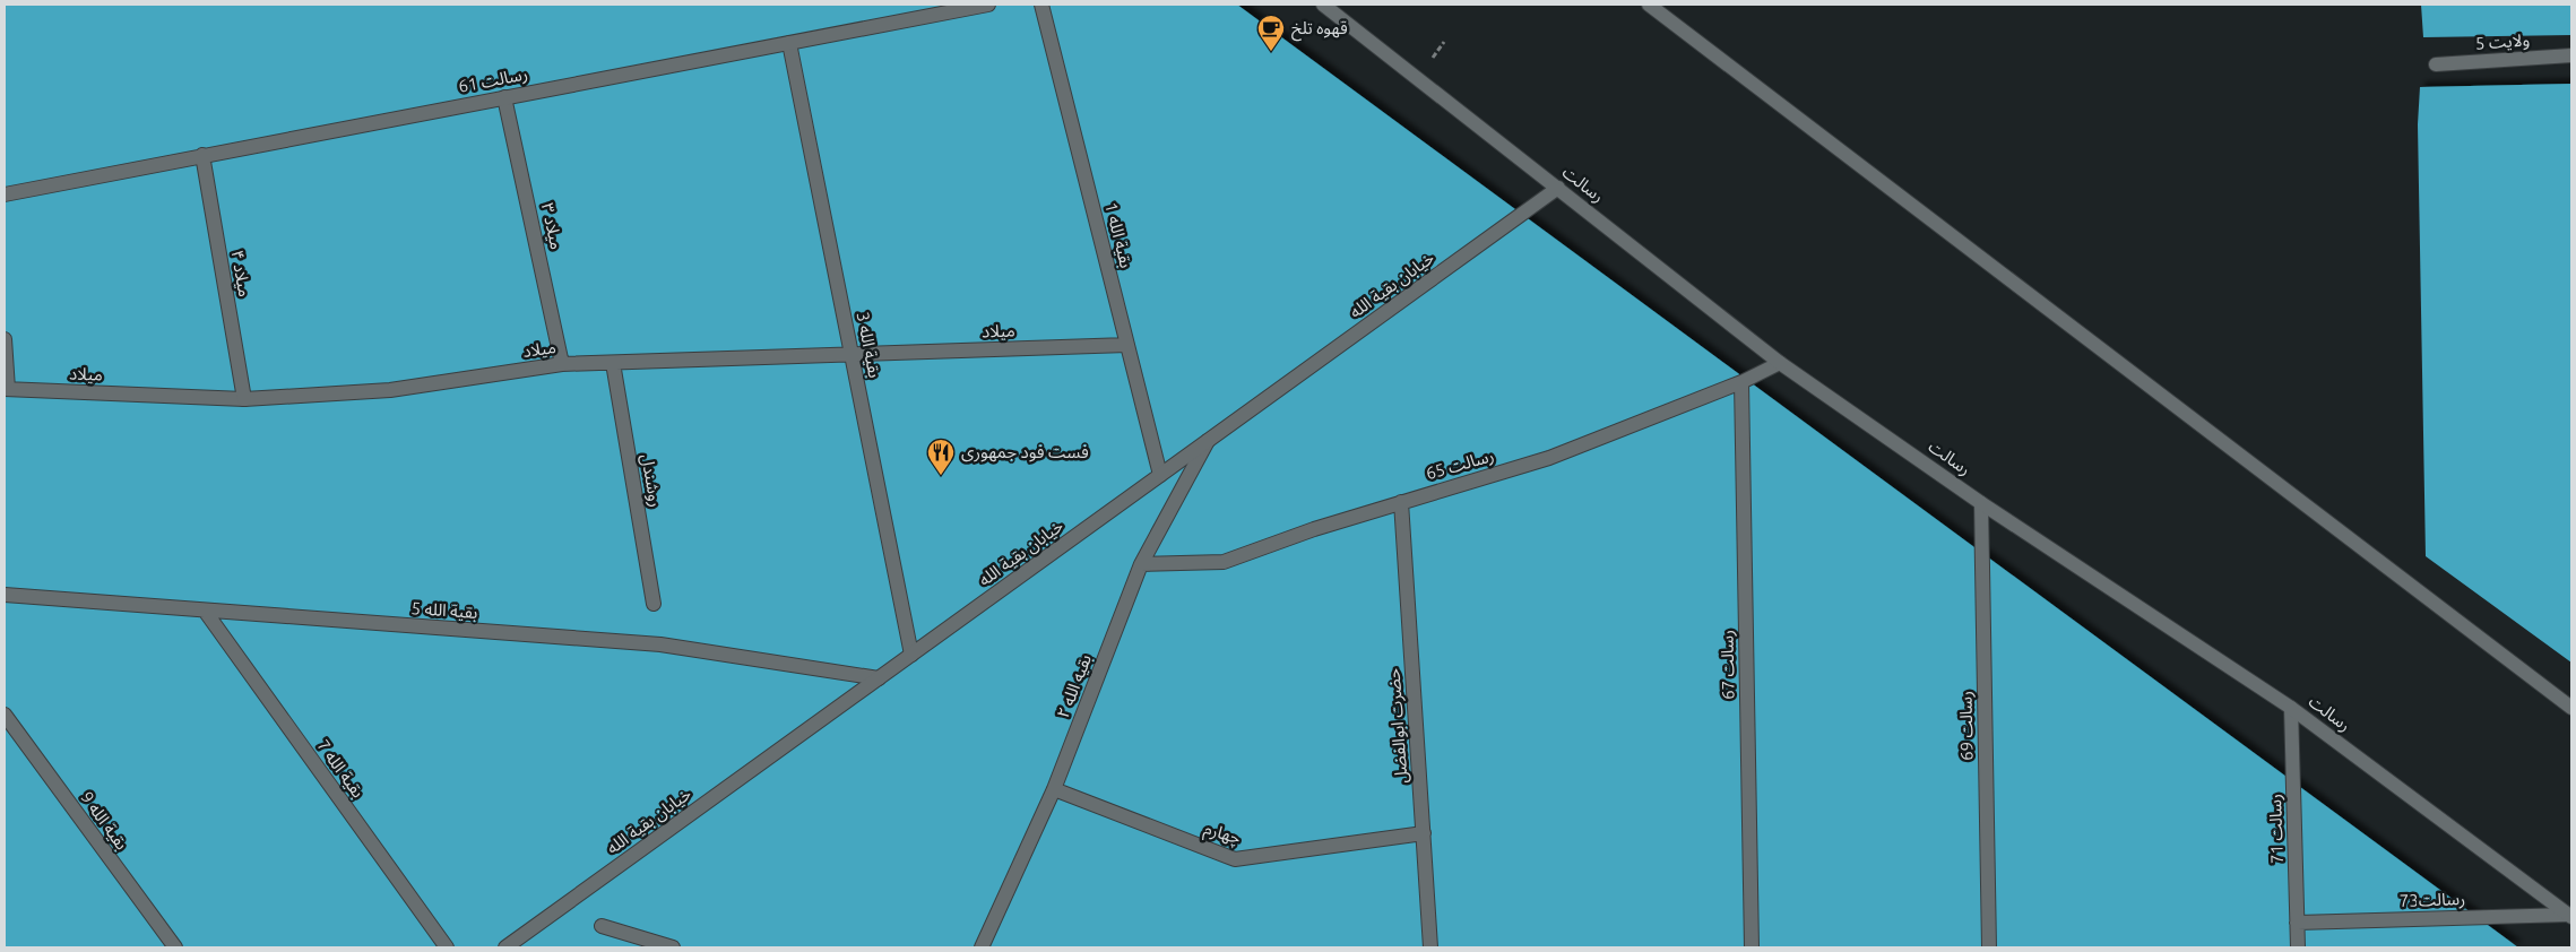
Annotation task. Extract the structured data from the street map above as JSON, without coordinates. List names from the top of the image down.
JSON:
{
  "streets": {
    "street": [
      "ولایت 5",
      "رسالت 61",
      "رسالت",
      "میلاد ۳",
      "بقیة الله 1",
      "میلاد ۴",
      "خیابان بقیة الله",
      "میلاد",
      "بقیة الله 3",
      "رسالت 65",
      "روشندل",
      "بقیة الله 5",
      "رسالت 67",
      "بقیه الله ۲",
      "حضرت ابوالفضل",
      "رسالت 69",
      "بقیة الله 7",
      "بقیة الله 9",
      "رسالت 71",
      "چهارم",
      "رسالت73"
    ]
  },
  "crossings": [
    ["رسالت 61", "میلاد ۳"],
    ["رسالت 61", "میلاد ۴"],
    ["رسالت 61", "بقیة الله 3"],
    ["رسالت", "خیابان بقیة الله"],
    ["رسالت", "رسالت 65"],
    ["رسالت", "رسالت 69"],
    ["رسالت", "رسالت 71"],
    ["رسالت", "رسالت73"],
    ["میلاد ۳", "میلاد"],
    ["بقیة الله 1", "خیابان بقیة الله"],
    ["بقیة الله 1", "میلاد"],
    ["میلاد ۴", "میلاد"],
    ["خیابان بقیة الله", "بقیة الله 3"],
    ["خیابان بقیة الله", "بقیة الله 5"],
    ["خیابان بقیة الله", "بقیه الله ۲"],
    ["میلاد", "بقیة الله 3"],
    ["میلاد", "روشندل"],
    ["رسالت 65", "رسالت 67"],
    ["رسالت 65", "بقیه الله ۲"],
    ["رسالت 65", "حضرت ابوالفضل"],
    ["بقیة الله 5", "بقیة الله 7"],
    ["بقیه الله ۲", "چهارم"],
    ["حضرت ابوالفضل", "چهارم"],
    ["رسالت 71", "رسالت73"]
  ],
  "places": {
    "cafe": ["قهوه تلخ"],
    "restaurant": ["فست فود جمهوری"]
  }
}
